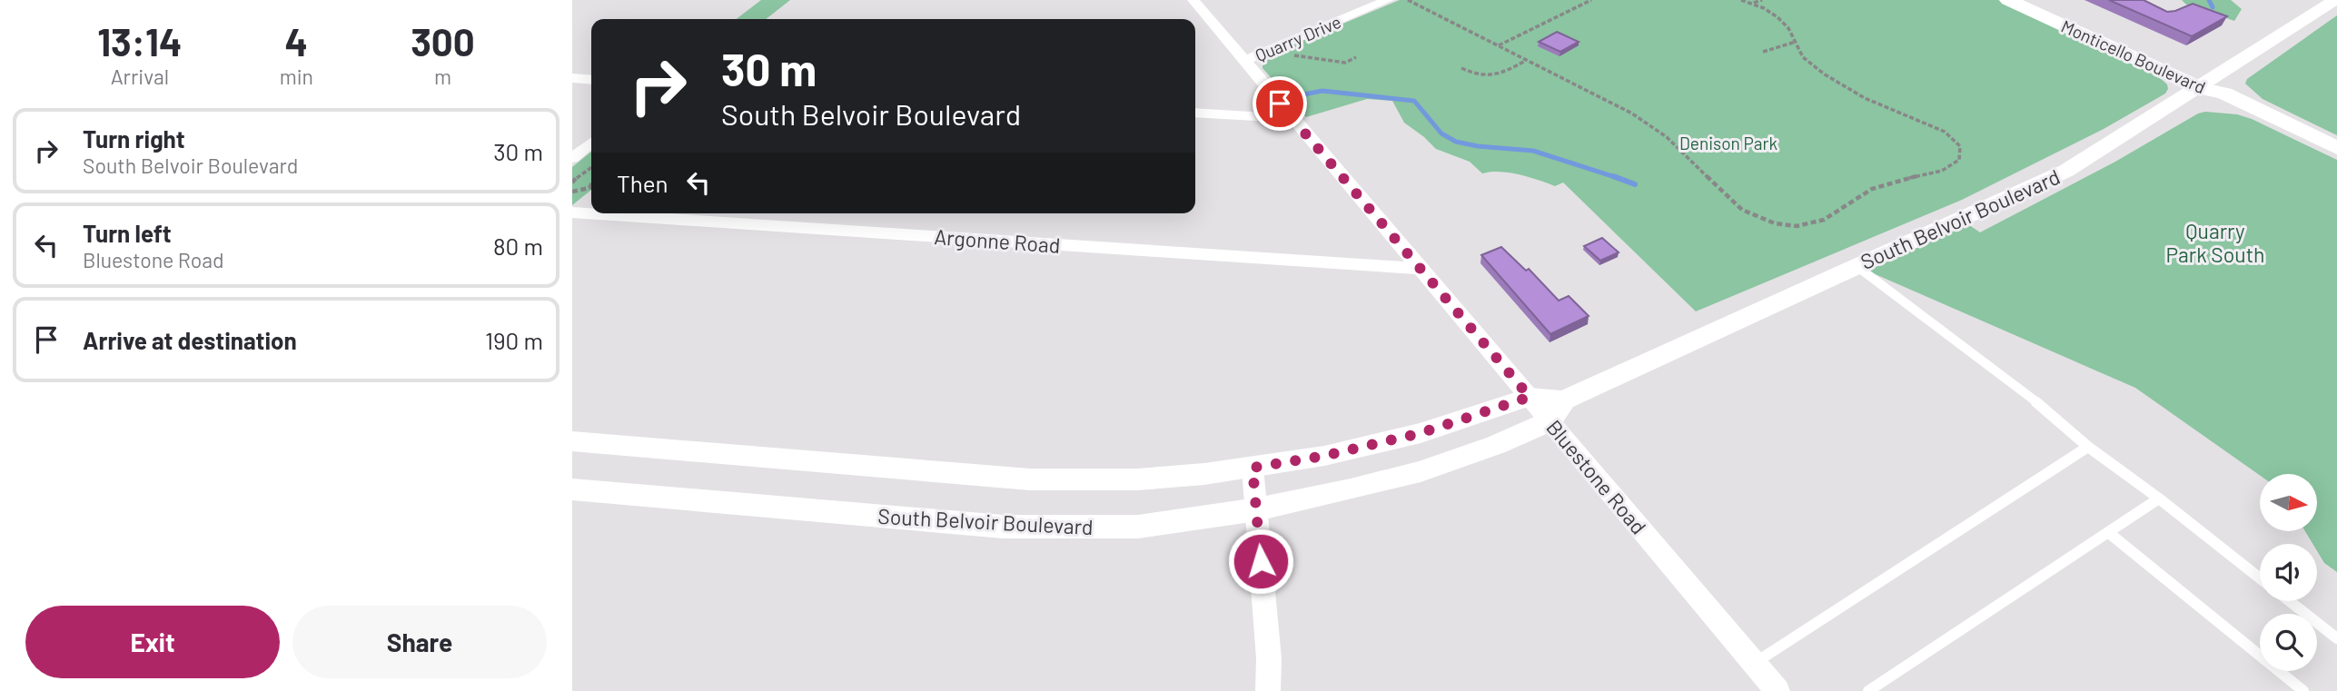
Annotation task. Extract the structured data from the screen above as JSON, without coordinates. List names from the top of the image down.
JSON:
{
  "streets": {
    "main road": ["Monticello Boulevard"],
    "street": [
      "Quarry Drive",
      "South Belvoir Boulevard",
      "Argonne Road",
      "Bluestone Road"
    ]
  },
  "crossings": [
    ["Monticello Boulevard", "South Belvoir Boulevard"],
    ["South Belvoir Boulevard", "Bluestone Road"]
  ],
  "parks": ["Denison Park", "Quarry Park South"],
  "north": "right",
  "page": {
    "eta": [
      "13:14",
      "Arrival",
      "4",
      "min",
      "300",
      "m"
    ],
    "turn": ["30 m", "South Belvoir Boulevard"],
    "list": [
      {
        "name": "Turn right",
        "note": "South Belvoir Boulevard",
        "value": "30 m"
      },
      {
        "name": "Turn left",
        "note": "Bluestone Road",
        "value": "80 m"
      },
      {
        "name": "Arrive at destination",
        "value": "190 m"
      }
    ],
    "then": "Then",
    "buttons": ["Exit", "Share"]
  }
}
